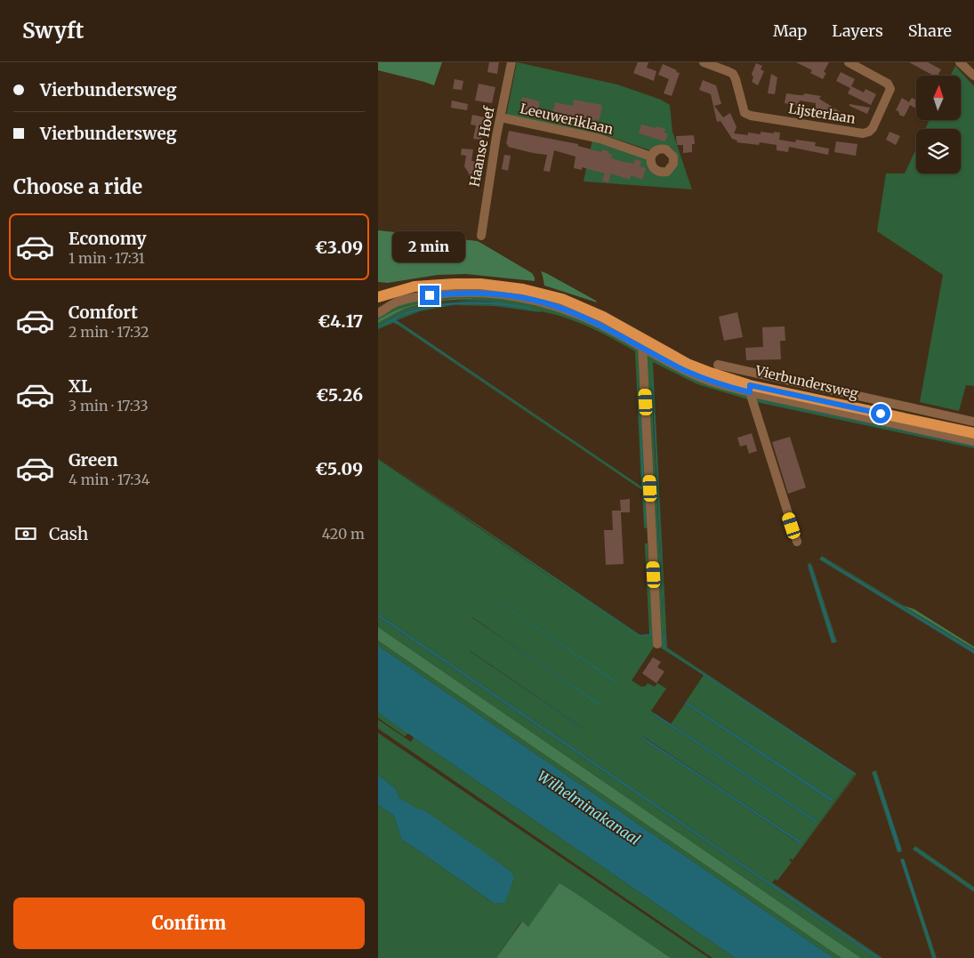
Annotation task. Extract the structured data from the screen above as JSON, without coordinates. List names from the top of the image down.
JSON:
{
  "streets": {
    "main road": ["Vierbundersweg"],
    "street": ["Lijsterlaan", "Leeuweriklaan", "Haanse Hoef"]
  },
  "crossings": [
    ["Leeuweriklaan", "Haanse Hoef"]
  ],
  "water": ["Wilhelminakanaal"],
  "north": "top",
  "page": {
    "header": "Swyft",
    "nav": ["Map", "Layers", "Share"],
    "banner": ["Vierbundersweg", "Vierbundersweg"],
    "heading": "Choose a ride",
    "list": [
      {
        "name": "Economy",
        "note": "1 min · 17:31",
        "value": "€3.09"
      },
      {
        "name": "Comfort",
        "note": "2 min · 17:32",
        "value": "€4.17"
      },
      {
        "name": "XL",
        "note": "3 min · 17:33",
        "value": "€5.26"
      },
      {
        "name": "Green",
        "note": "4 min · 17:34",
        "value": "€5.09"
      }
    ],
    "bubble": "2 min",
    "pay": ["Cash", "420 m"],
    "buttons": "Confirm"
  }
}
